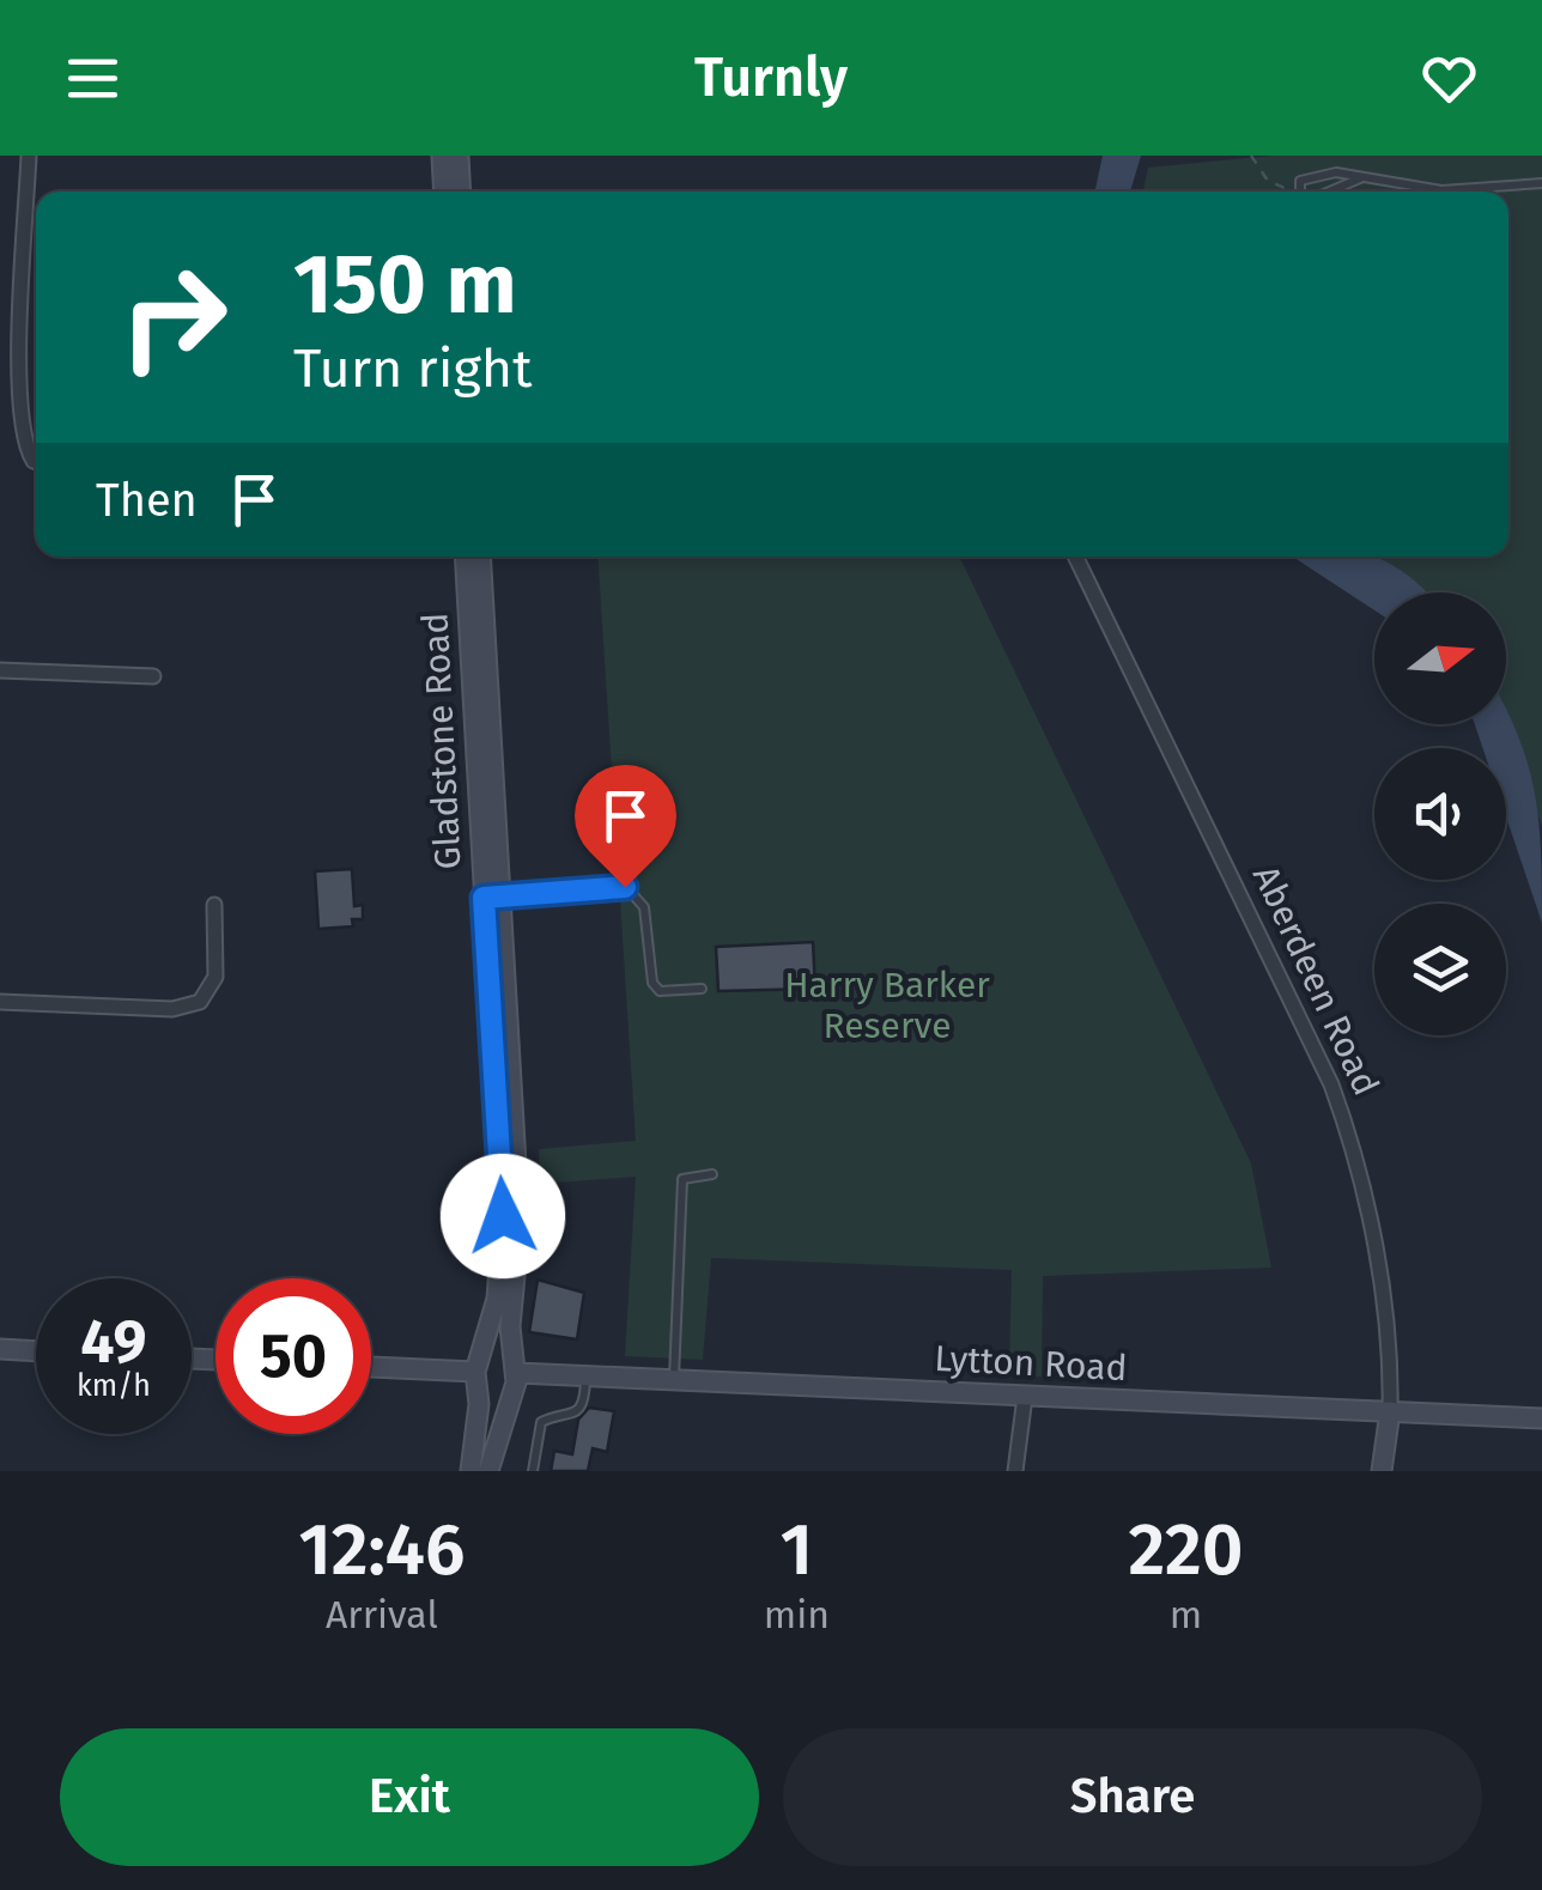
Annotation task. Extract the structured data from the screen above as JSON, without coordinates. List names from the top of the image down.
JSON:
{
  "streets": {
    "main road": ["Gladstone Road", "Aberdeen Road", "Lytton Road"]
  },
  "crossings": [
    ["Gladstone Road", "Lytton Road"],
    ["Aberdeen Road", "Lytton Road"]
  ],
  "parks": ["Harry Barker Reserve"],
  "north": "right",
  "page": {
    "header": "Turnly",
    "turn": ["150 m", "Turn right"],
    "then": "Then",
    "speed": "49 km/h",
    "limit": "50",
    "eta": [
      "12:46",
      "Arrival",
      "1",
      "min",
      "220",
      "m"
    ],
    "buttons": ["Exit", "Share"]
  }
}
